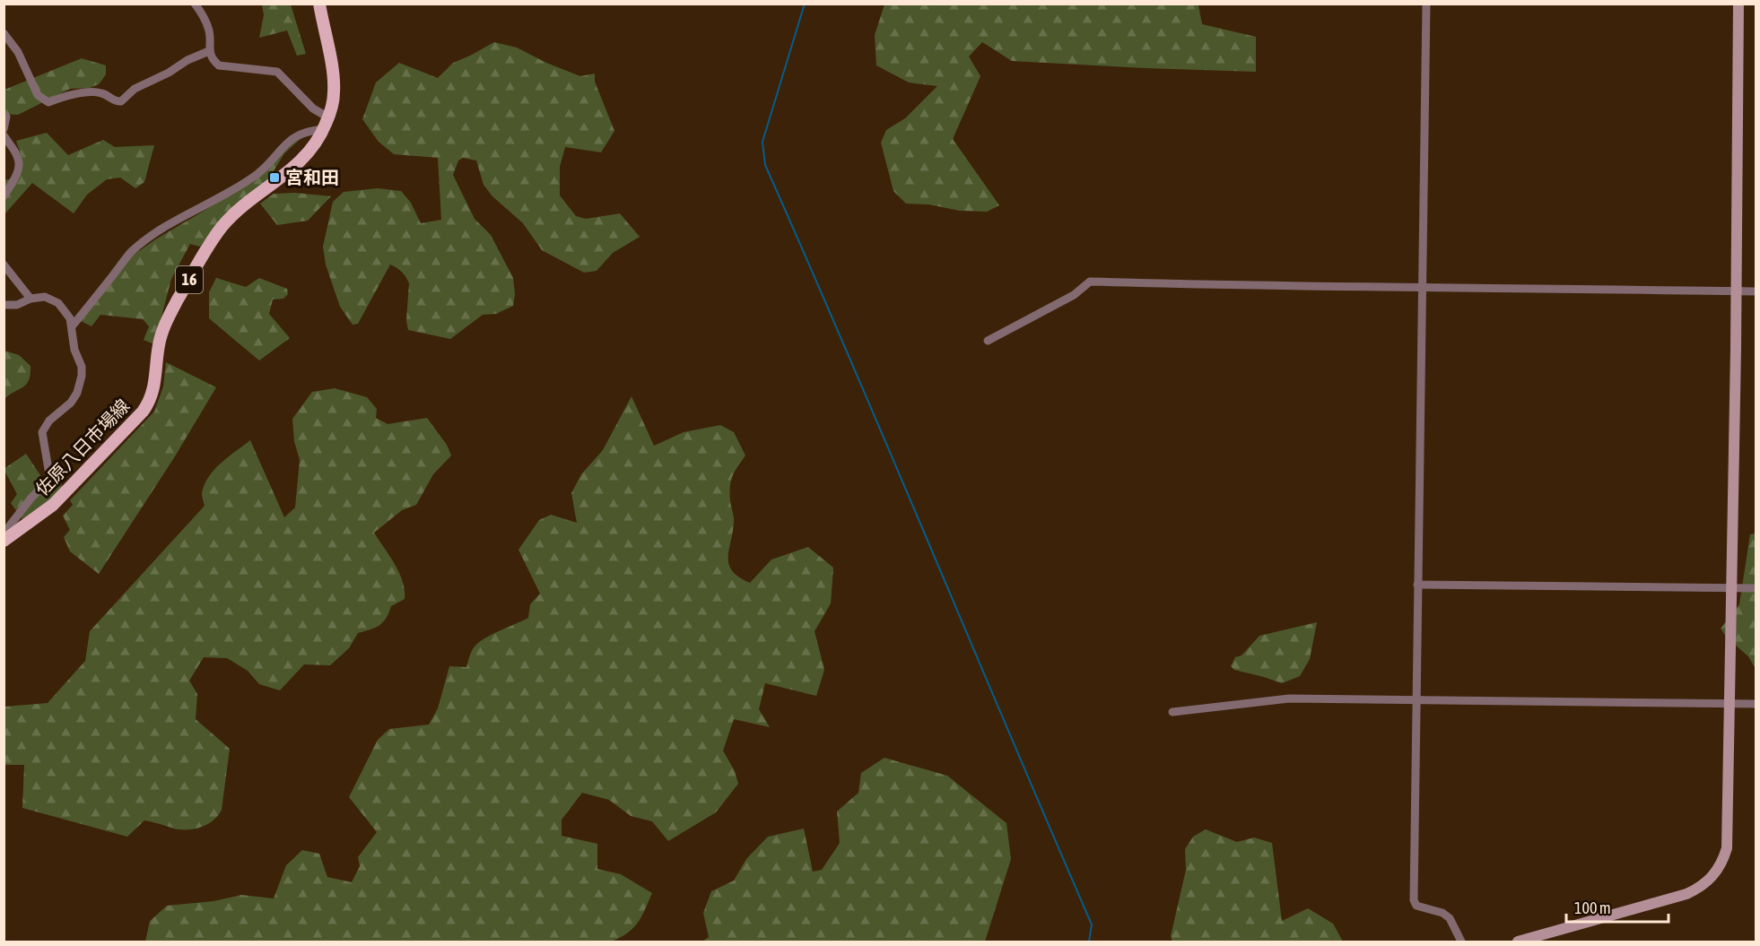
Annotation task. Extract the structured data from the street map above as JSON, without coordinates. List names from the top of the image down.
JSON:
{
  "streets": {
    "main road": ["16", "佐原八日市場線"]
  },
  "places": {
    "transit": ["宮和田"]
  },
  "scale_bar": "100 m"
}
